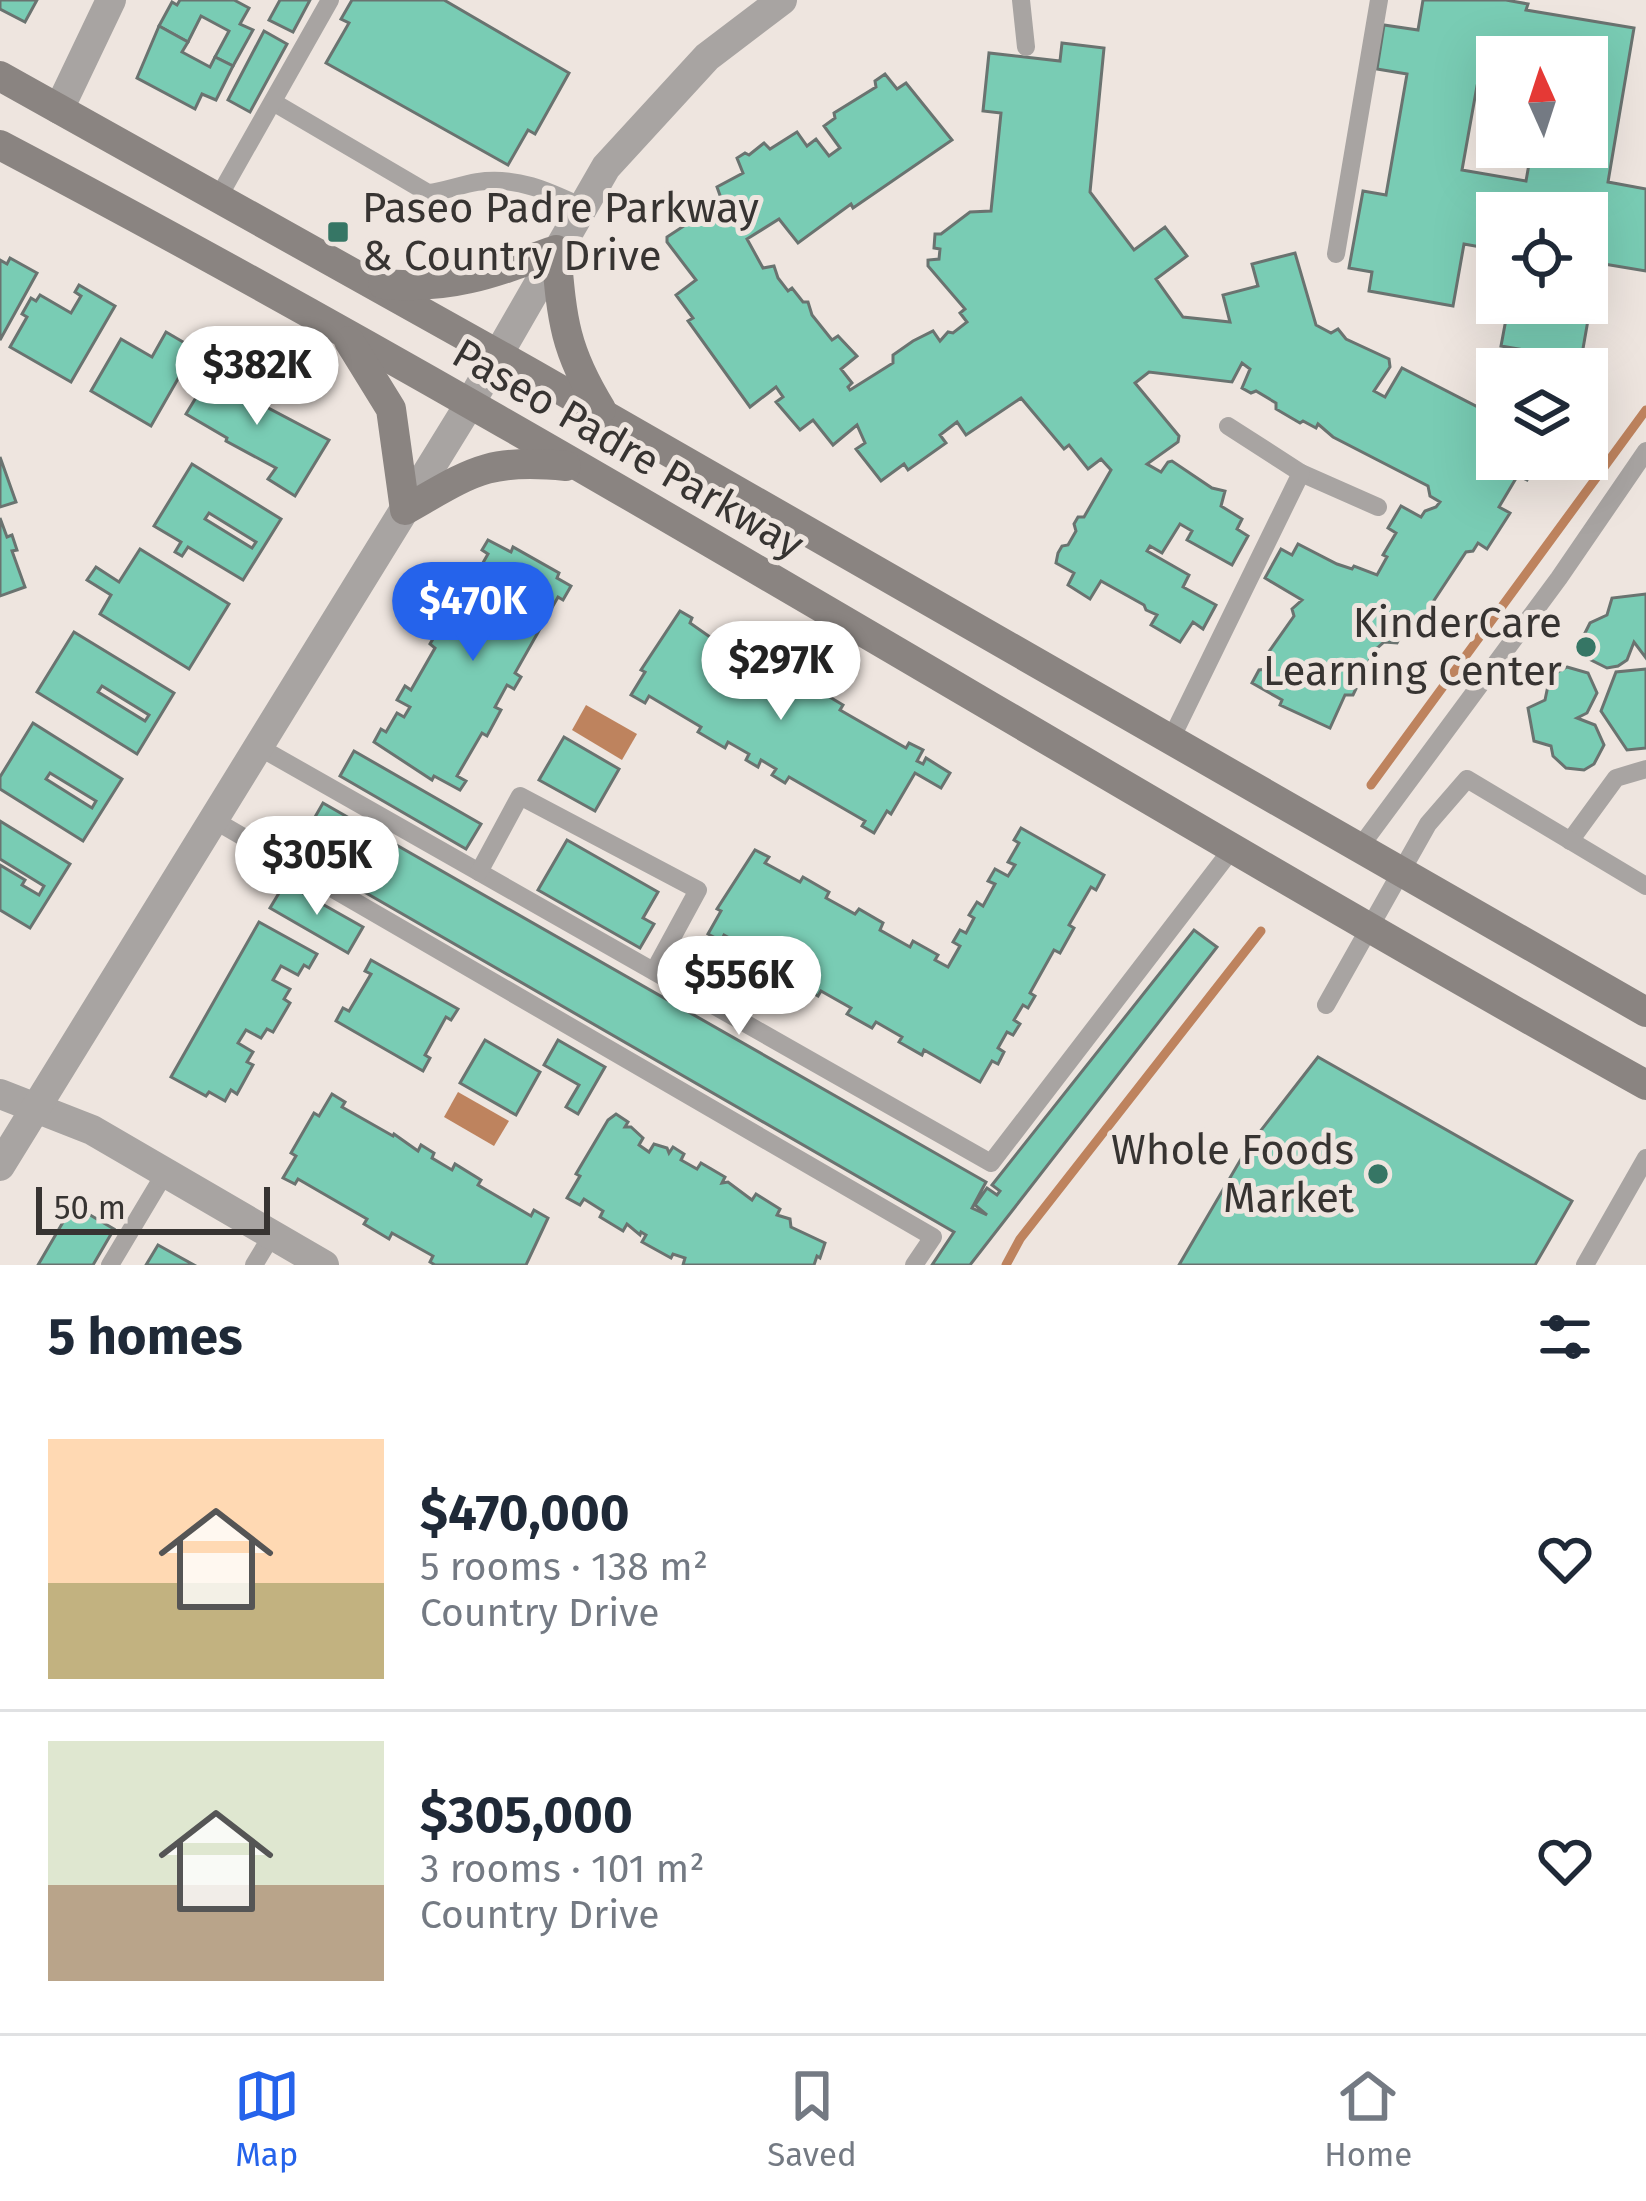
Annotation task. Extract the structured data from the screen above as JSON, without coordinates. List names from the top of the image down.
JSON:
{
  "streets": {
    "main road": ["Paseo Padre Parkway"]
  },
  "places": {
    "transit": ["Paseo Padre Parkway & Country Drive"],
    "other": ["KinderCare Learning Center", "Whole Foods Market"]
  },
  "scale_bar": "50 m",
  "north": "top",
  "page": {
    "price": [
      "$382K",
      "$470K",
      "$297K",
      "$305K",
      "$556K"
    ],
    "scale": "50 m",
    "heading": "5 homes",
    "list": [
      {
        "name": "$470,000",
        "note": "5 rooms · 138 m² · Country Drive"
      },
      {
        "name": "$305,000",
        "note": "3 rooms · 101 m² · Country Drive"
      }
    ],
    "tabs": ["Map", "Saved", "Home"]
  }
}
